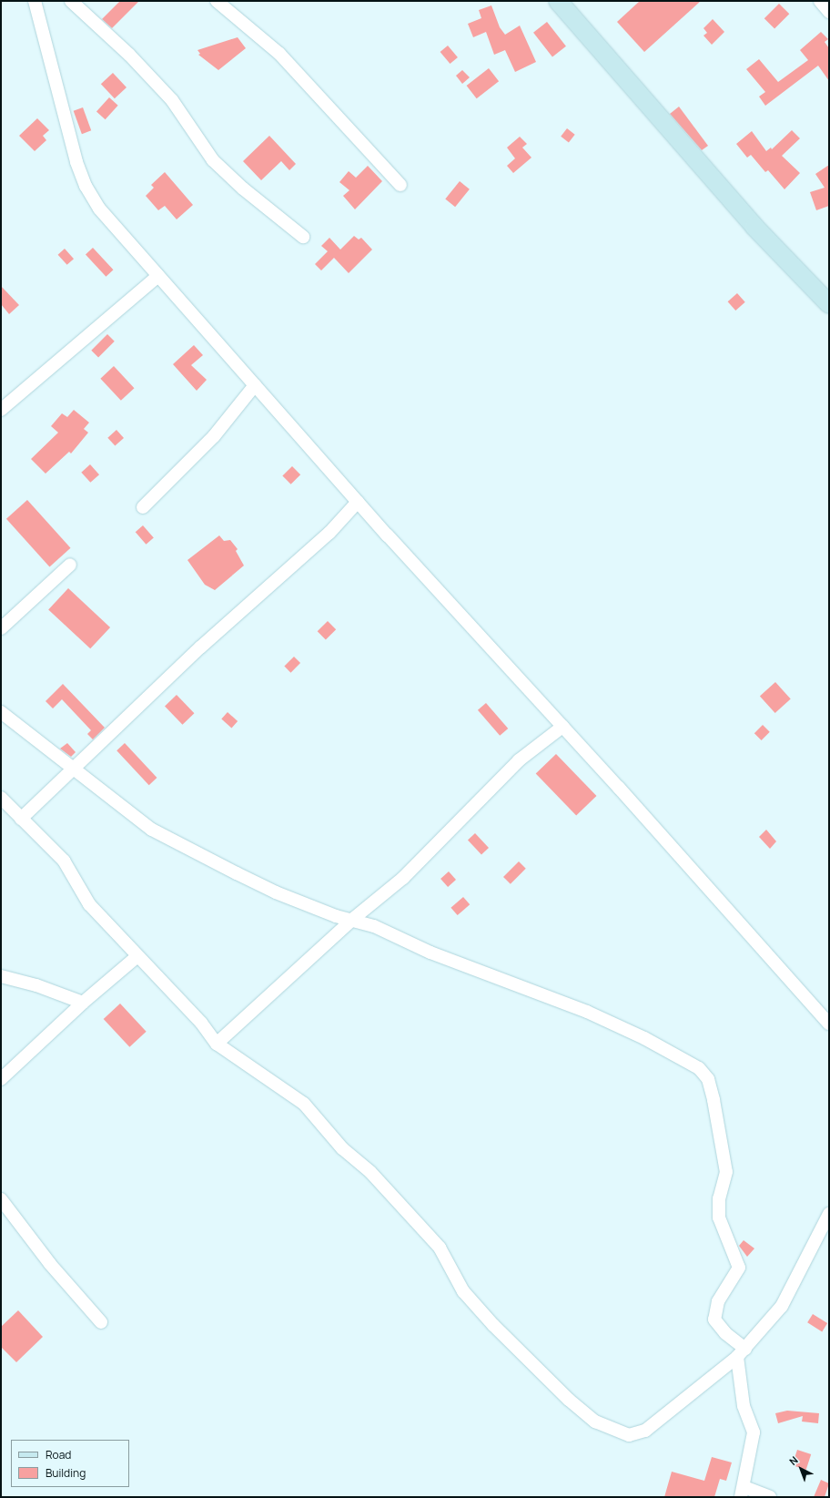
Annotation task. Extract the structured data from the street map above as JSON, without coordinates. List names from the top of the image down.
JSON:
{
  "legend": ["Road", "Building"],
  "north": "top left"
}
